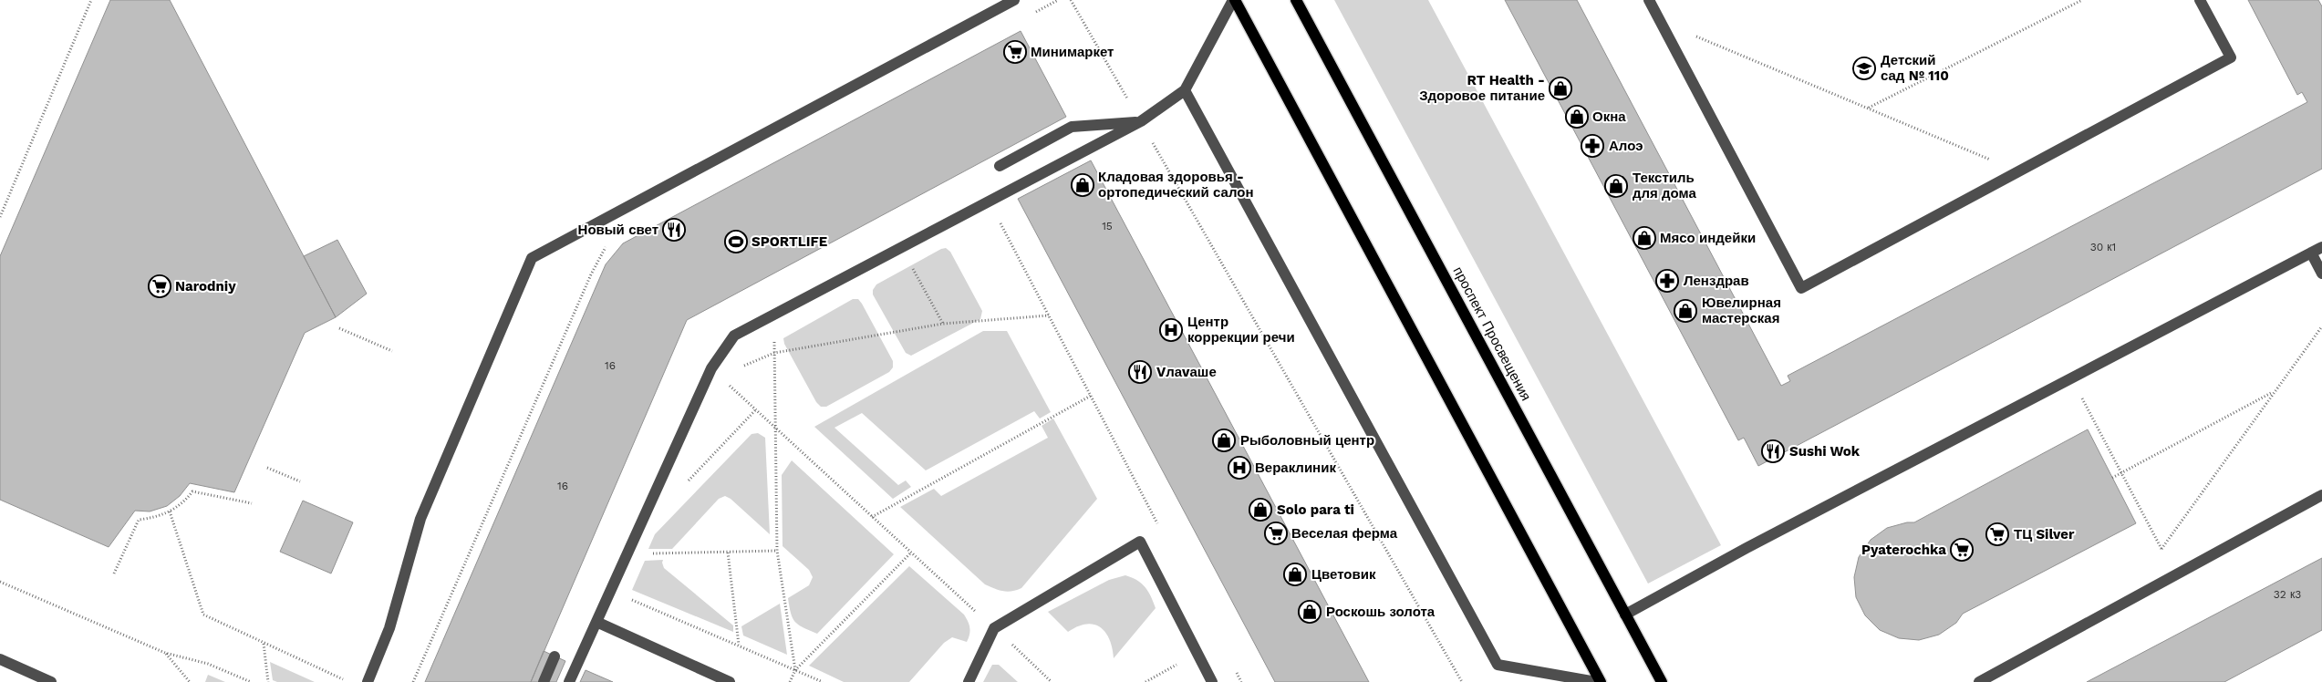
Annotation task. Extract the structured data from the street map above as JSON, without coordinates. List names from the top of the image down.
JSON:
{
  "streets": {
    "main road": ["проспект Просвещения"]
  },
  "places": {
    "supermarket": [
      "Минимаркет",
      "Narodniy",
      "Веселая ферма",
      "ТЦ Silver",
      "Pyaterochka"
    ],
    "school or university": ["Детский сад № 110"],
    "shop": [
      "RT Health - Здоровое питание",
      "Окна",
      "Кладовая здоровья - ортопедический салон",
      "Текстиль для дома",
      "Мясо индейки",
      "Ювелирная мастерская",
      "Рыболовный центр",
      "Solo para ti",
      "Цветовик",
      "Роскошь золота"
    ],
    "pharmacy": ["Алоэ", "Ленздрав"],
    "restaurant": ["Новый свет", "Vлаvаше", "Sushi Wok"],
    "sports": ["SPORTLIFE"],
    "hospital": ["Центр коррекции речи", "Вераклиник"]
  },
  "house_numbers": [
    "15",
    "30 к1",
    "16",
    "16",
    "32 к3"
  ]
}
